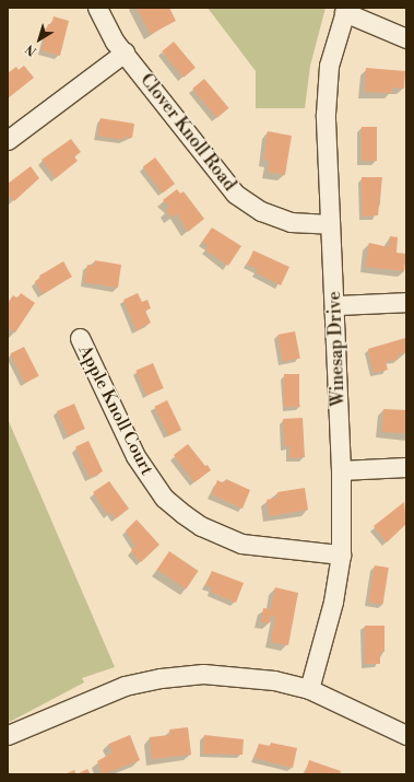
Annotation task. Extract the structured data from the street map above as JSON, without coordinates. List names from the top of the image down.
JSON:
{
  "streets": {
    "street": ["Clover Knoll Road", "Winesap Drive", "Apple Knoll Court"]
  },
  "crossings": [
    ["Clover Knoll Road", "Winesap Drive"],
    ["Winesap Drive", "Apple Knoll Court"]
  ],
  "north": "bottom left"
}
